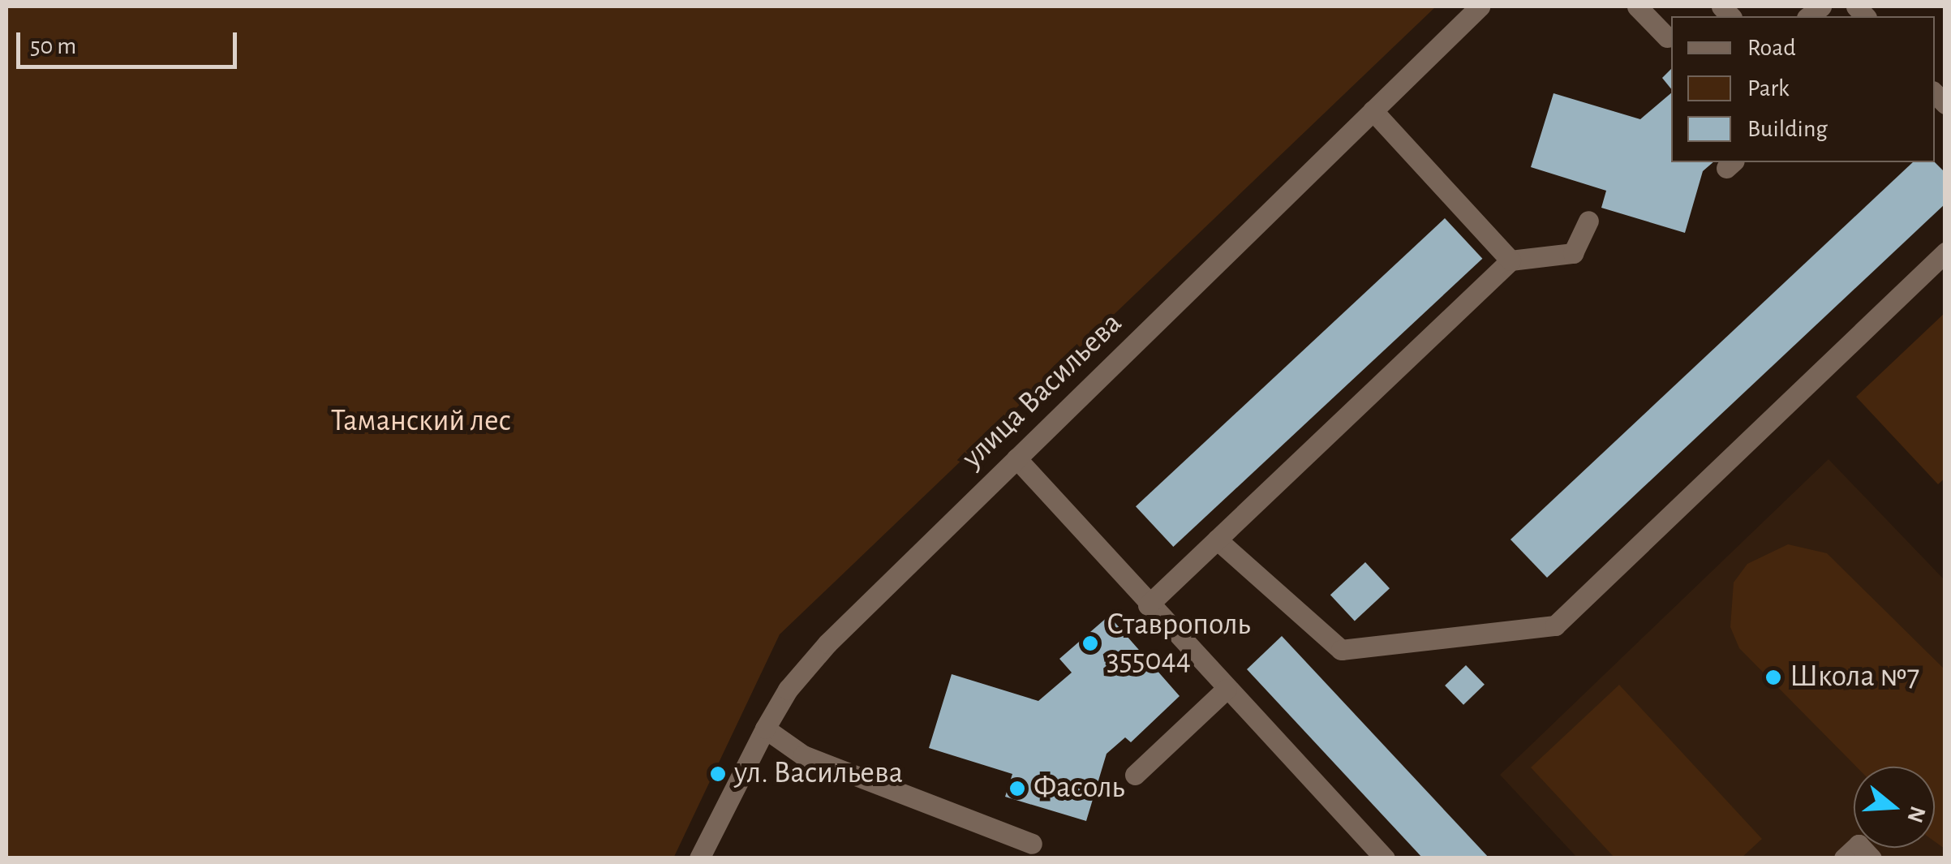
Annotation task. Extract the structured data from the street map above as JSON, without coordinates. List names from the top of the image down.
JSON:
{
  "streets": {
    "street": ["улица Васильева"]
  },
  "parks": ["Таманский лес"],
  "places": [
    "Ставрополь 355044",
    "Школа №7",
    "ул. Васильева",
    "Фасоль"
  ],
  "legend": ["Road", "Park", "Building"],
  "scale_bar": "50 m",
  "north": "right"
}
